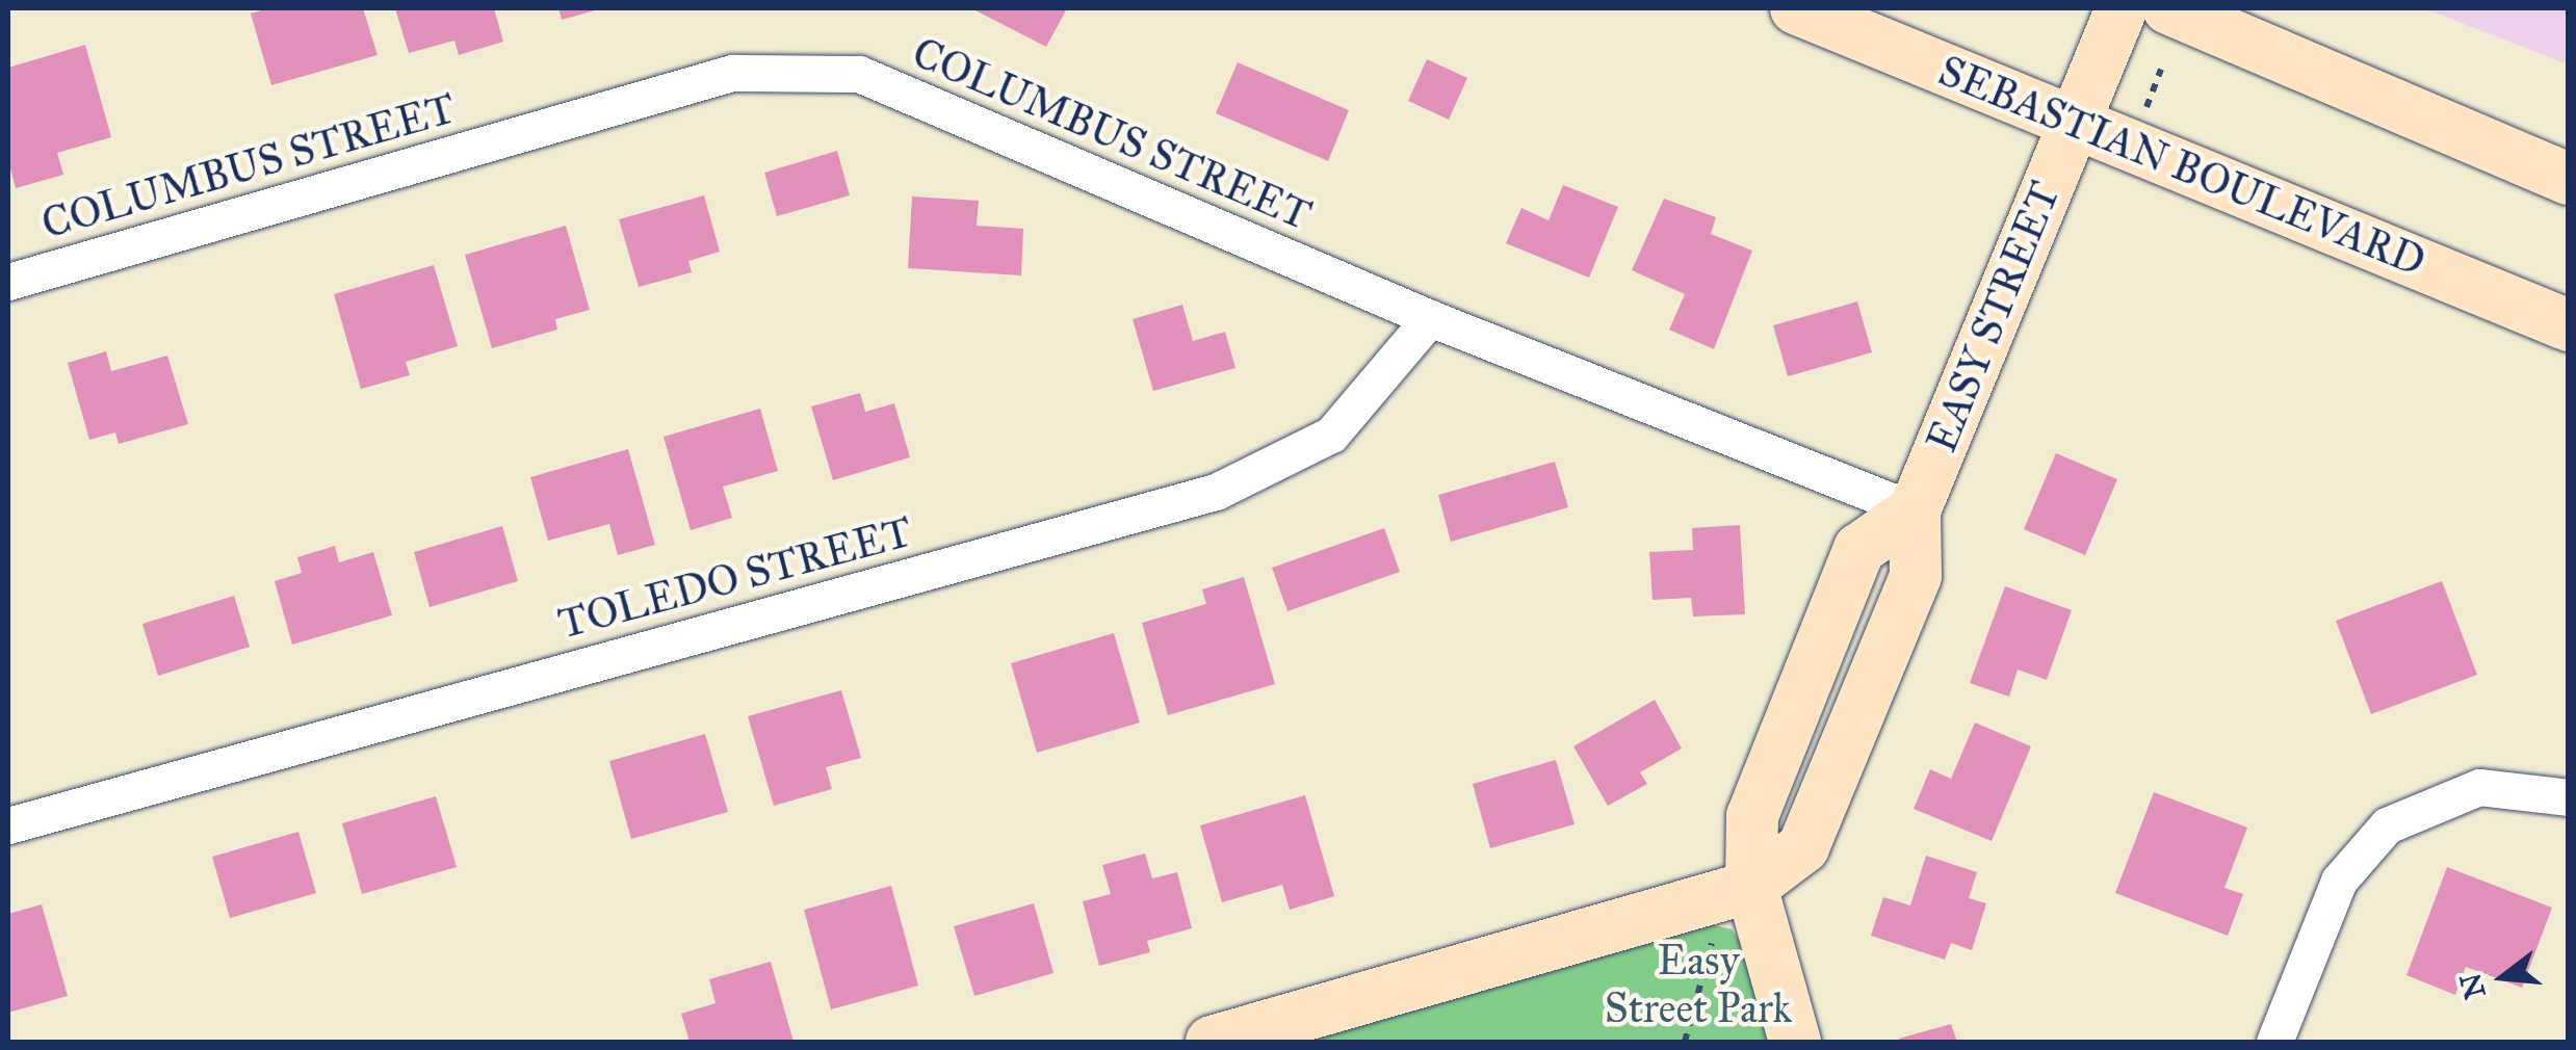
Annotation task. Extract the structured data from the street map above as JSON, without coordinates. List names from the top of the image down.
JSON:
{
  "streets": {
    "street": [
      "COLUMBUS STREET",
      "SEBASTIAN BOULEVARD",
      "EASY STREET",
      "TOLEDO STREET"
    ]
  },
  "crossings": [
    ["COLUMBUS STREET", "EASY STREET"],
    ["COLUMBUS STREET", "TOLEDO STREET"],
    ["SEBASTIAN BOULEVARD", "EASY STREET"]
  ],
  "parks": ["Easy Street Park"],
  "north": "left"
}
